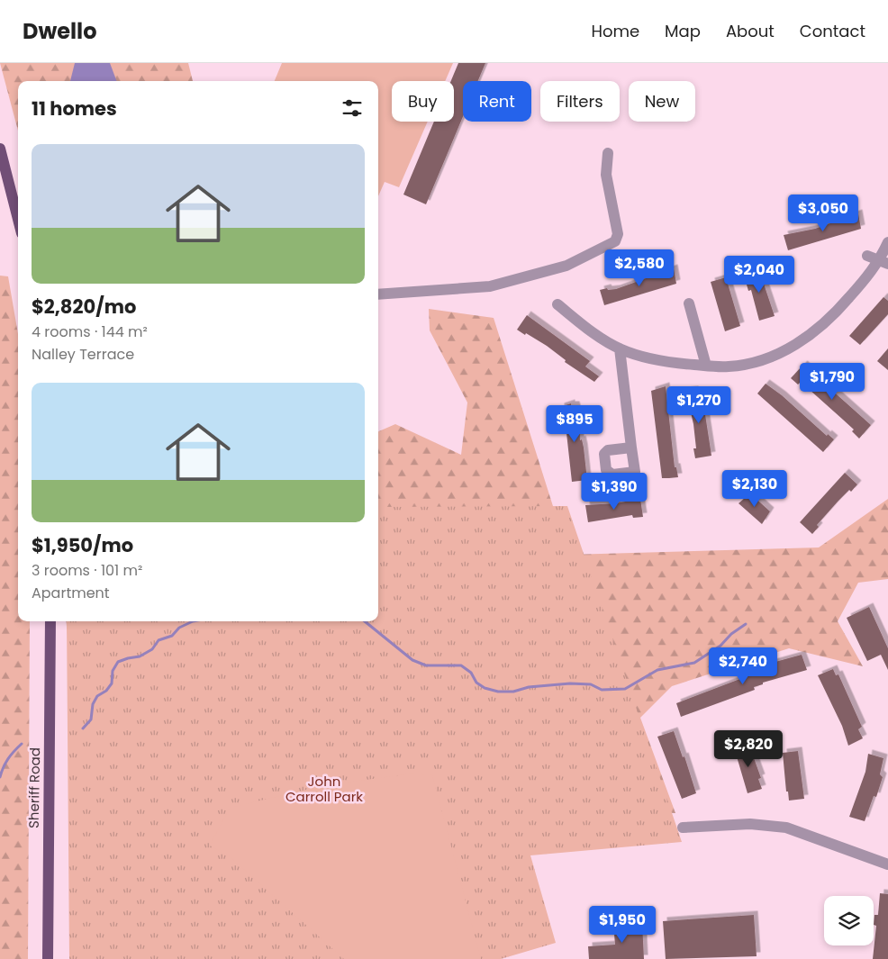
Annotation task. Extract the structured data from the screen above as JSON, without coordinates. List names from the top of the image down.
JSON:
{
  "streets": {
    "main road": ["Sheriff Road"]
  },
  "parks": ["John Carroll Park"],
  "page": {
    "header": "Dwello",
    "nav": [
      "Home",
      "Map",
      "About",
      "Contact"
    ],
    "chip": [
      "Buy",
      "Rent",
      "Filters",
      "New"
    ],
    "heading": "11 homes",
    "list": [
      {
        "name": "$2,820/mo",
        "note": "4 rooms · 144 m² · Nalley Terrace"
      },
      {
        "name": "$1,950/mo",
        "note": "3 rooms · 101 m² · Apartment"
      }
    ],
    "price": [
      "$3,050",
      "$2,580",
      "$2,040",
      "$1,790",
      "$1,270",
      "$895",
      "$2,130",
      "$1,390",
      "$2,740",
      "$2,820",
      "$1,950"
    ]
  }
}
